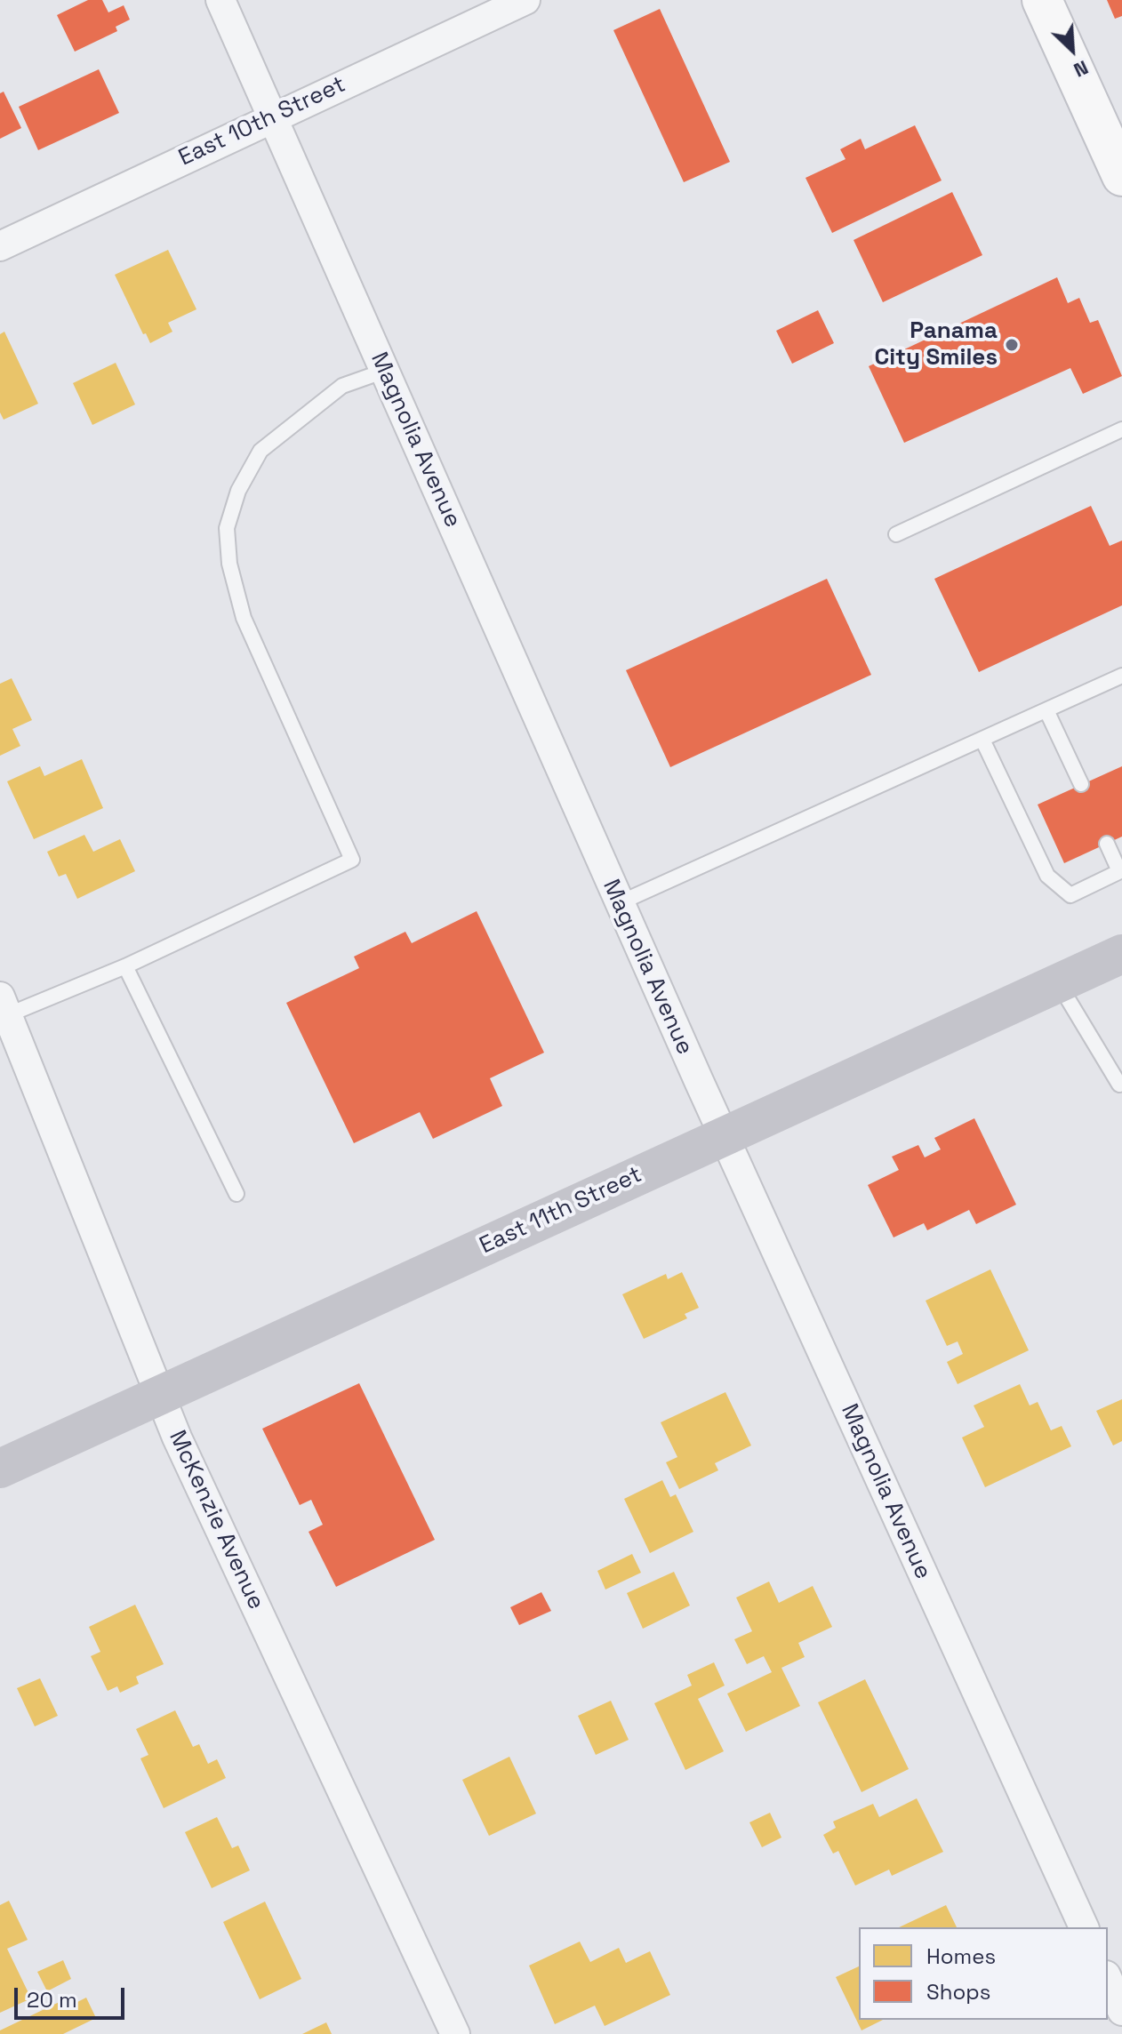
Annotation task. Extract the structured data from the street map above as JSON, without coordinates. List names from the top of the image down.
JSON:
{
  "streets": {
    "main road": ["East 11th Street"],
    "street": ["East 10th Street", "Magnolia Avenue", "McKenzie Avenue"]
  },
  "crossings": [
    ["East 10th Street", "Magnolia Avenue"],
    ["Magnolia Avenue", "East 11th Street"],
    ["East 11th Street", "McKenzie Avenue"]
  ],
  "places": ["Panama City Smiles"],
  "legend": ["Homes", "Shops"],
  "scale_bar": "20 m",
  "north": "bottom right"
}
